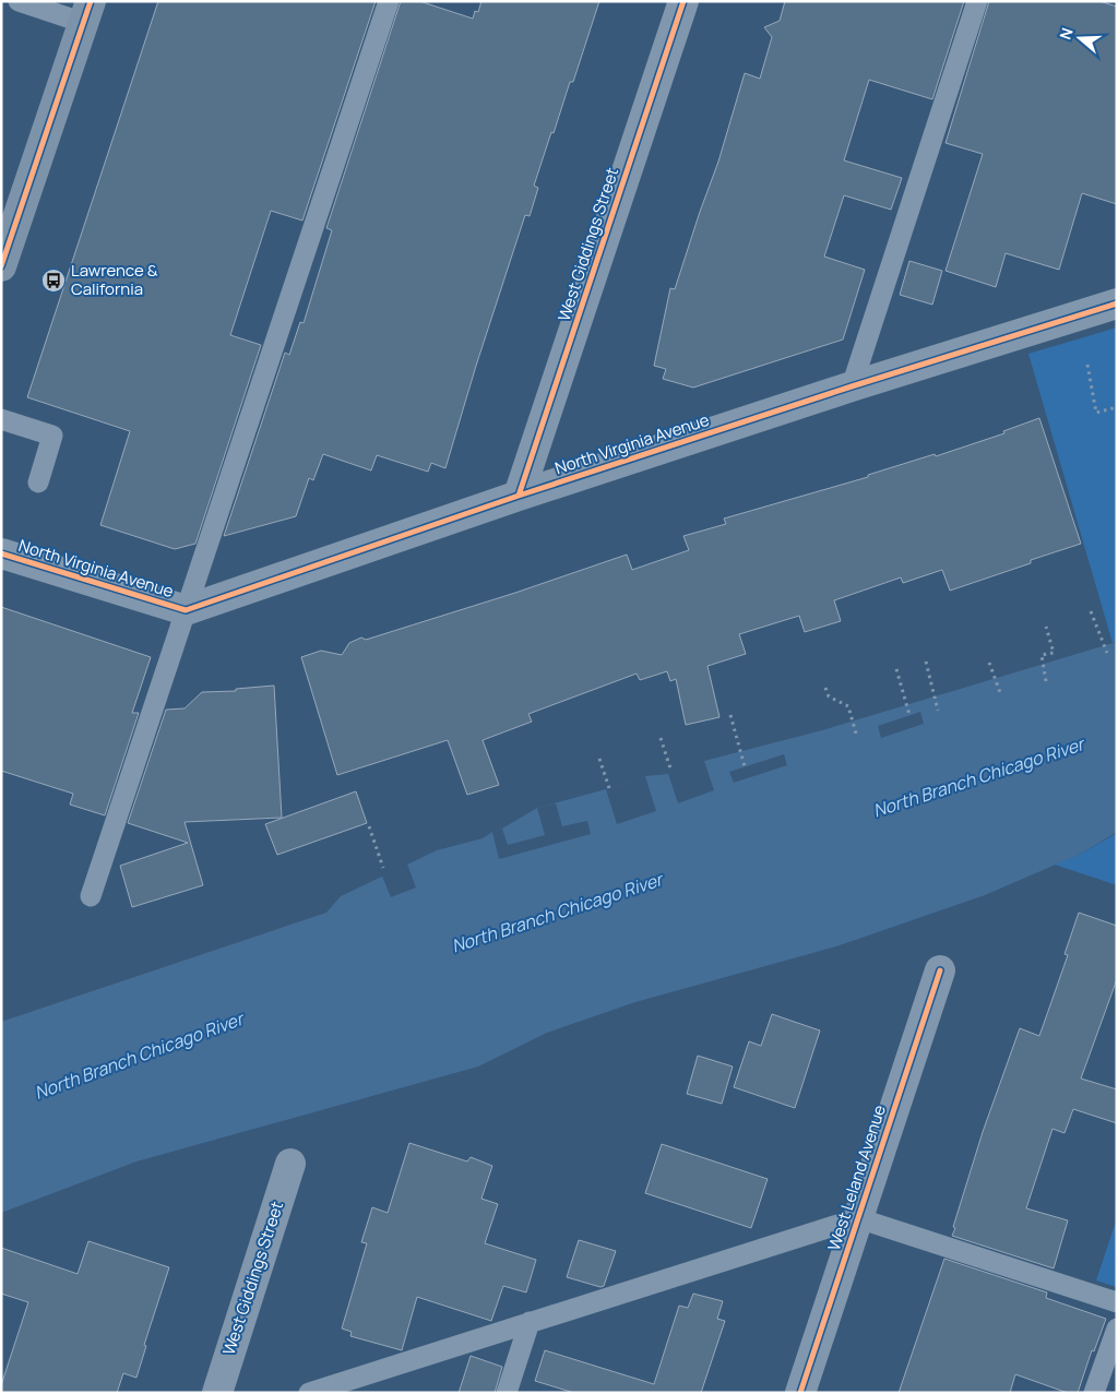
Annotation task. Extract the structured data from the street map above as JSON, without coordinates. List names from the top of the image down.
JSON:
{
  "streets": {
    "street": ["West Giddings Street", "North Virginia Avenue", "West Leland Avenue"]
  },
  "crossings": [
    ["West Giddings Street", "North Virginia Avenue"]
  ],
  "water": ["North Branch Chicago River"],
  "places": {
    "bus stop": ["Lawrence & California"]
  },
  "north": "left"
}
